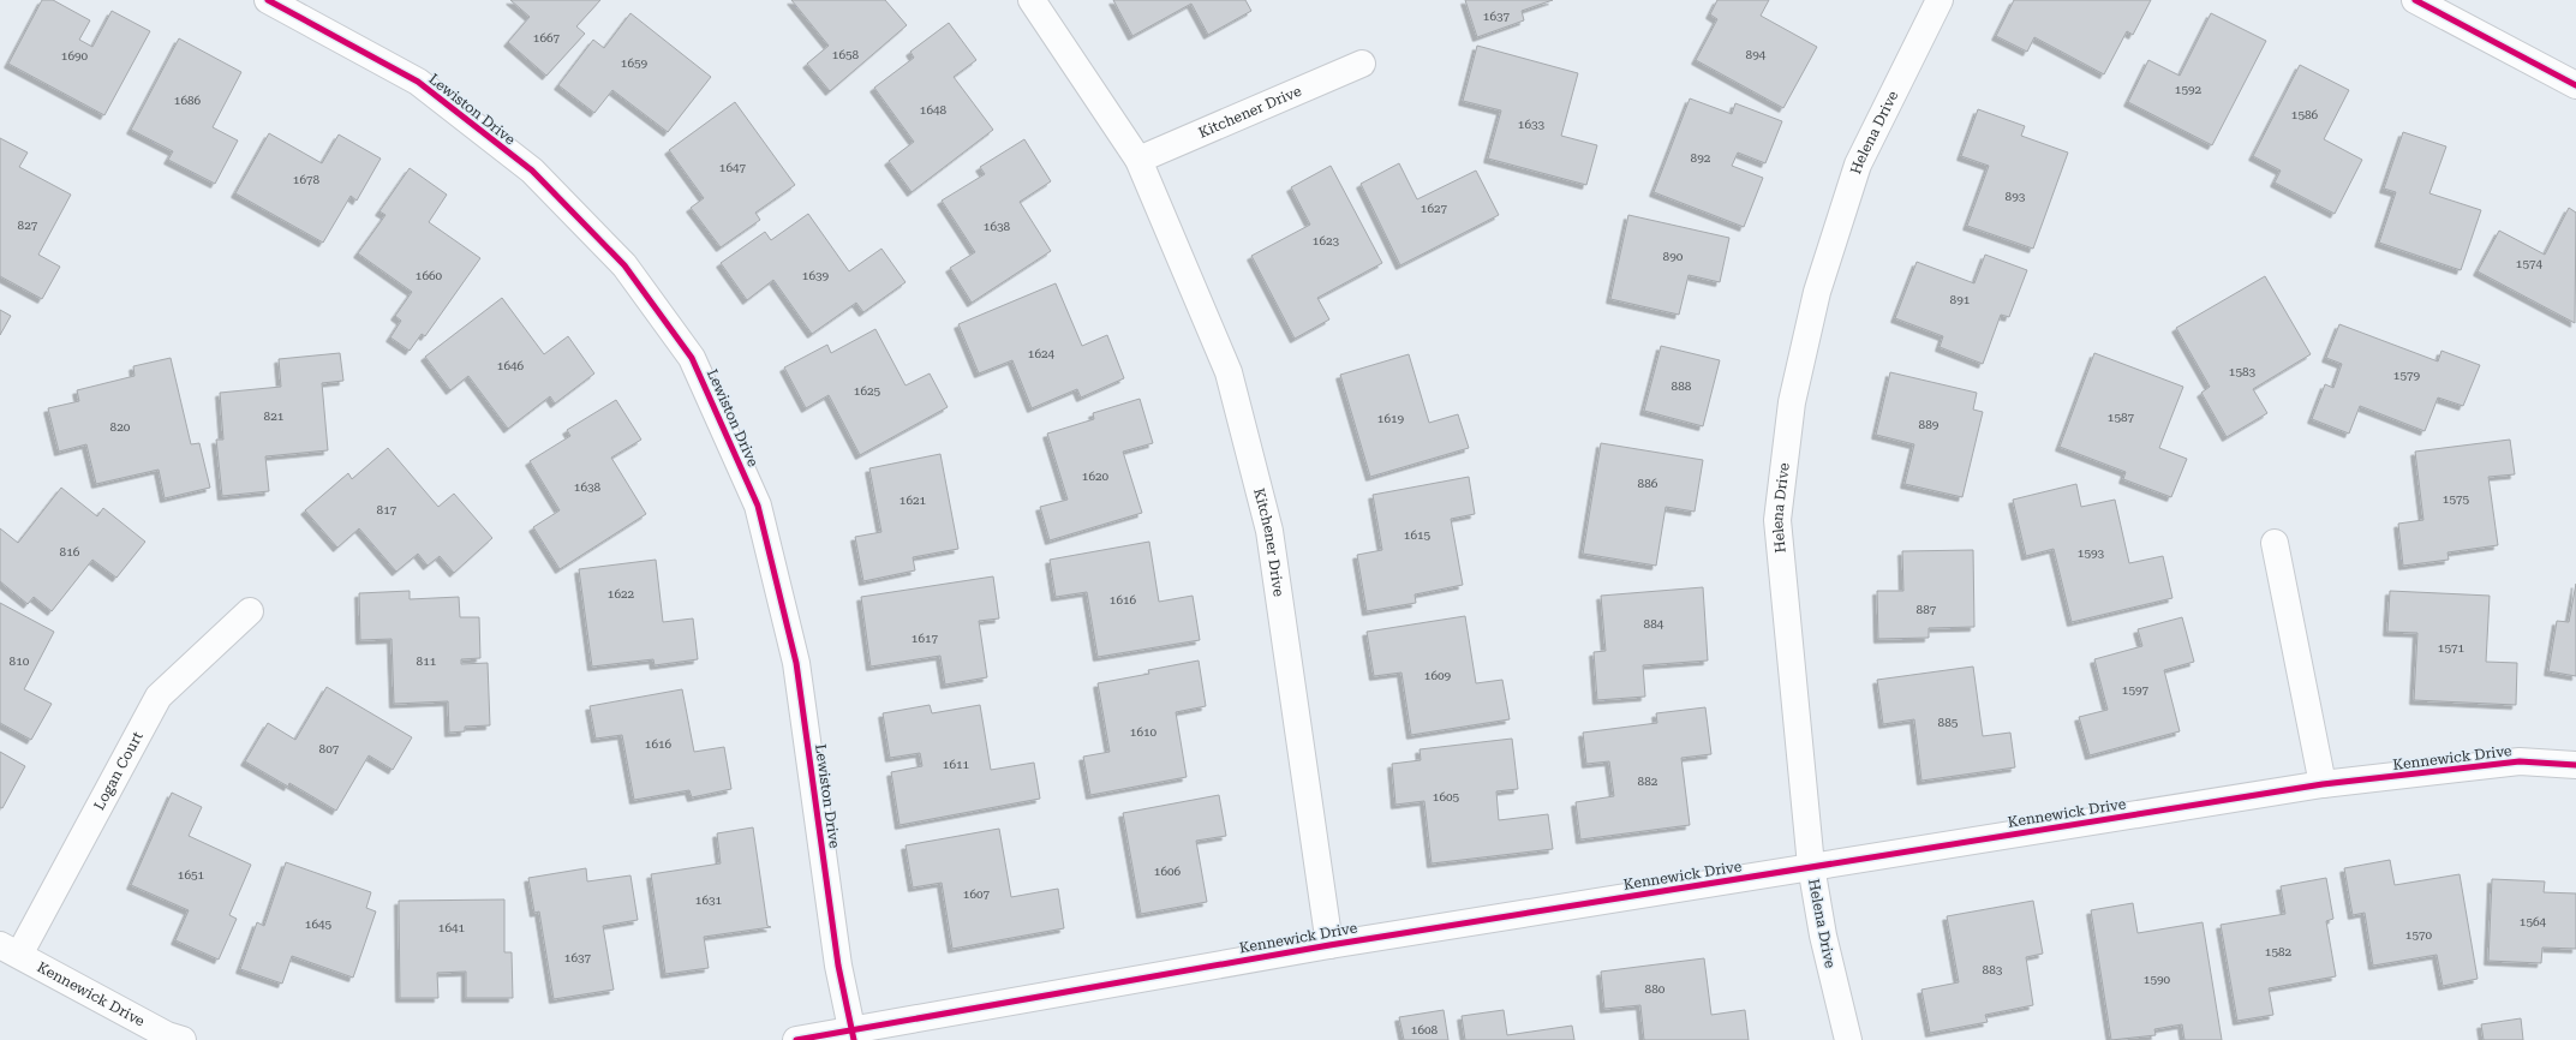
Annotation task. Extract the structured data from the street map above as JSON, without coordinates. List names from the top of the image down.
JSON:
{
  "streets": {
    "street": [
      "Lewiston Drive",
      "Kitchener Drive",
      "Helena Drive",
      "Kennewick Drive",
      "Logan Court"
    ]
  },
  "crossings": [
    ["Lewiston Drive", "Kennewick Drive"],
    ["Kitchener Drive", "Kennewick Drive"],
    ["Helena Drive", "Kennewick Drive"],
    ["Kennewick Drive", "Logan Court"]
  ],
  "house_numbers": [
    "1637",
    "1667",
    "1658",
    "894",
    "1690",
    "1659",
    "1592",
    "1686",
    "1648",
    "1586",
    "1633",
    "892",
    "1647",
    "1678",
    "893",
    "1627",
    "827",
    "1638",
    "1623",
    "890",
    "1574",
    "1660",
    "1639",
    "891",
    "1624",
    "1646",
    "1583",
    "1579",
    "888",
    "1625",
    "821",
    "1587",
    "1619",
    "889",
    "820",
    "1620",
    "886",
    "1638",
    "1575",
    "1621",
    "817",
    "1615",
    "816",
    "1593",
    "1622",
    "1616",
    "887",
    "884",
    "1617",
    "1571",
    "810",
    "811",
    "1609",
    "1597",
    "885",
    "1610",
    "1616",
    "807",
    "1611",
    "882",
    "1605",
    "1606",
    "1651",
    "1607",
    "1631",
    "1564",
    "1645",
    "1641",
    "1570",
    "1582",
    "1637",
    "883",
    "1590",
    "880",
    "1608"
  ]
}
